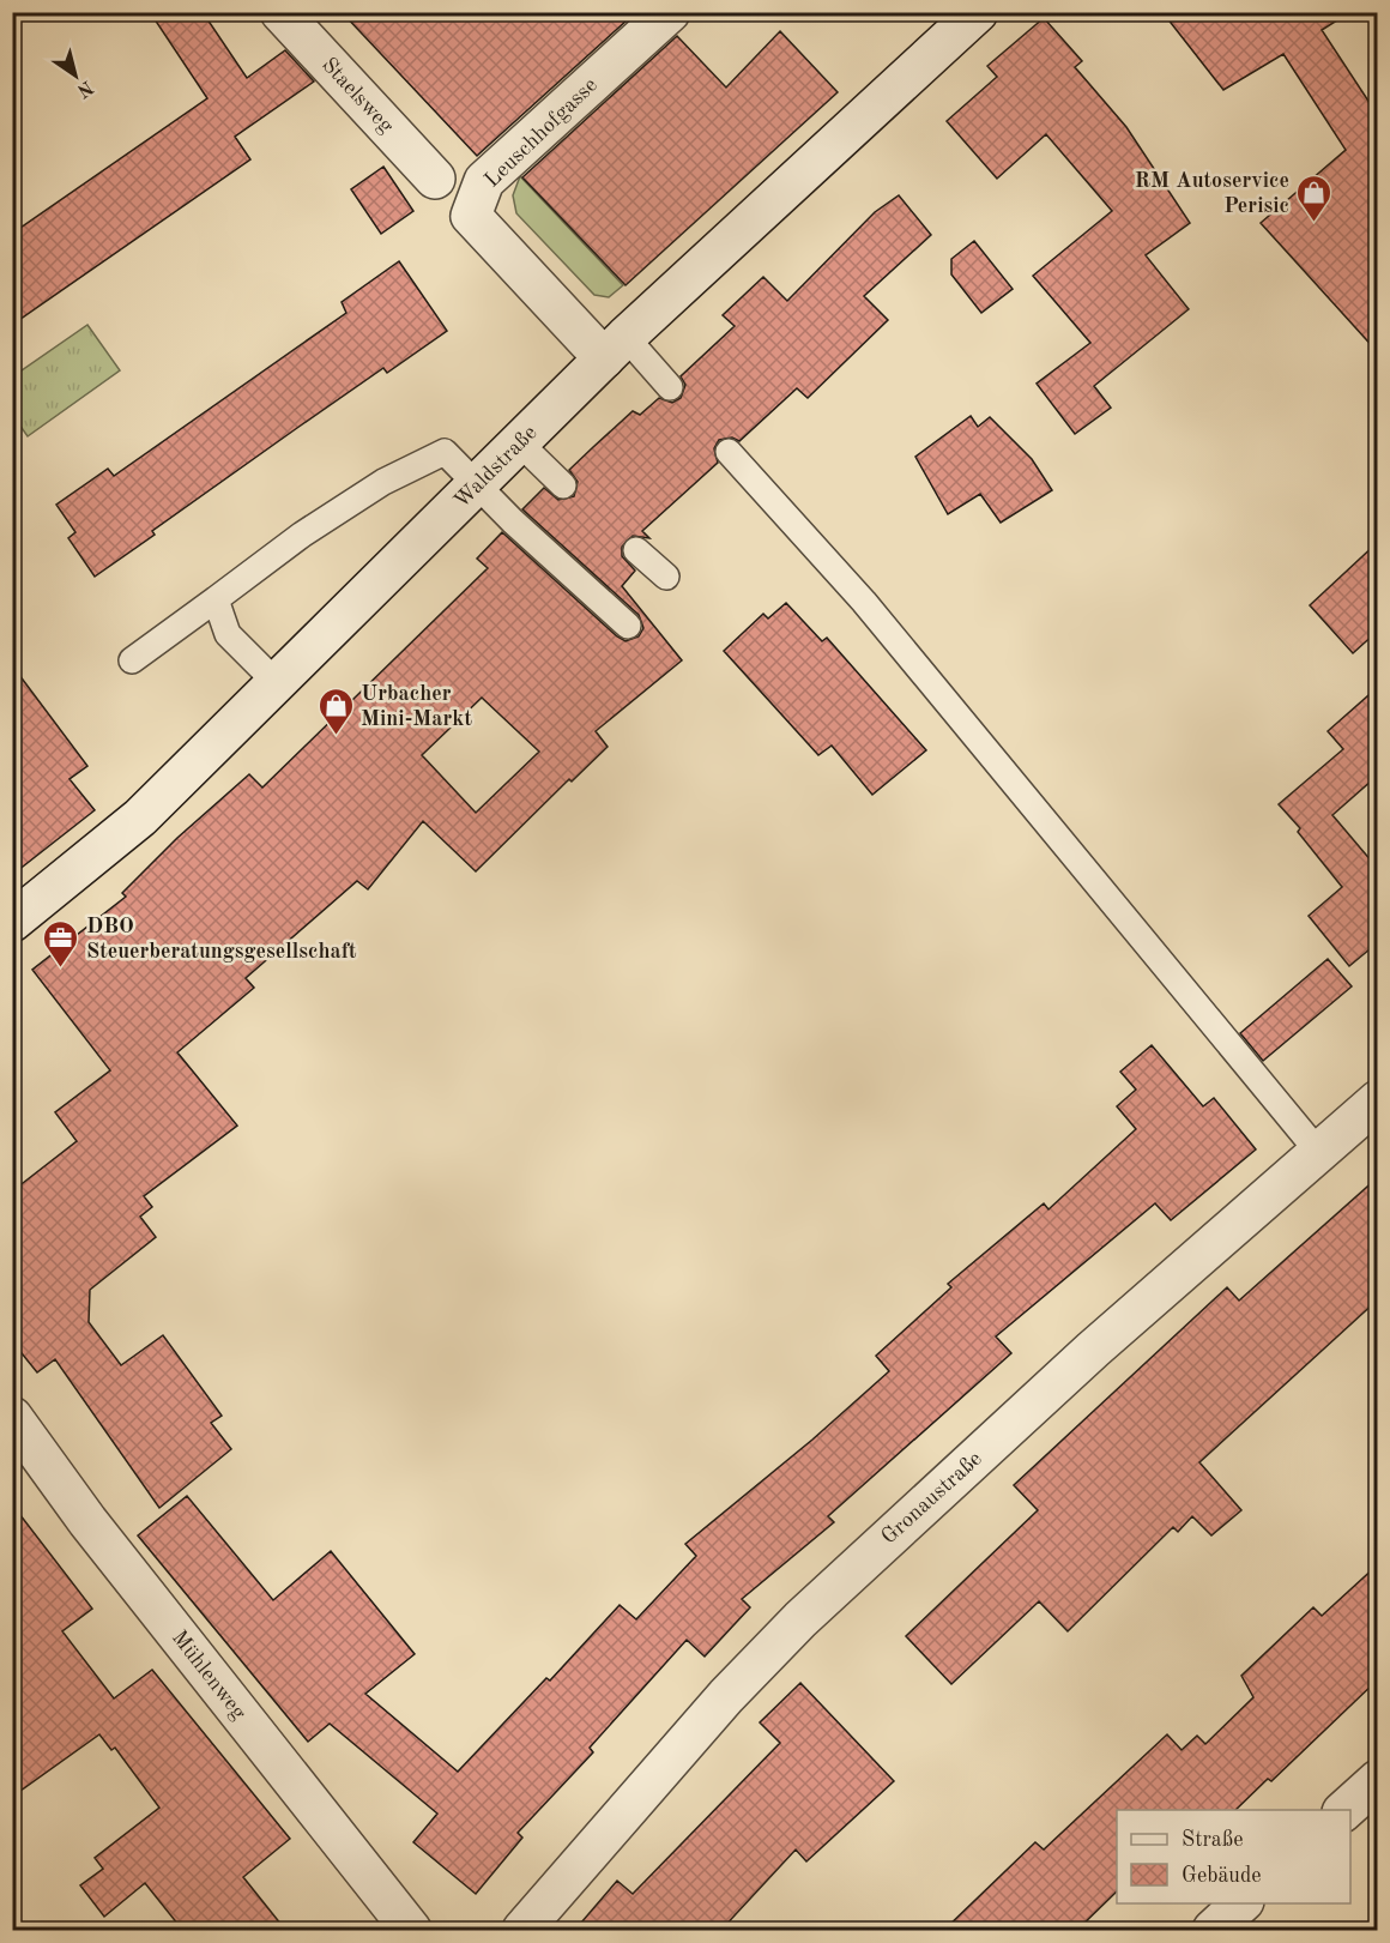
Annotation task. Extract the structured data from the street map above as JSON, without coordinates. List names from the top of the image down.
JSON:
{
  "streets": {
    "street": [
      "Staelsweg",
      "Leuschhofgasse",
      "Waldstraße",
      "Gronaustraße",
      "Mühlenweg"
    ]
  },
  "crossings": [
    ["Leuschhofgasse", "Waldstraße"]
  ],
  "places": {
    "shop": ["RM Autoservice Perisic", "Urbacher Mini-Markt"],
    "office": ["DBO Steuerberatungsgesellschaft"]
  },
  "legend": ["Straße", "Gebäude"],
  "north": "bottom right"
}
